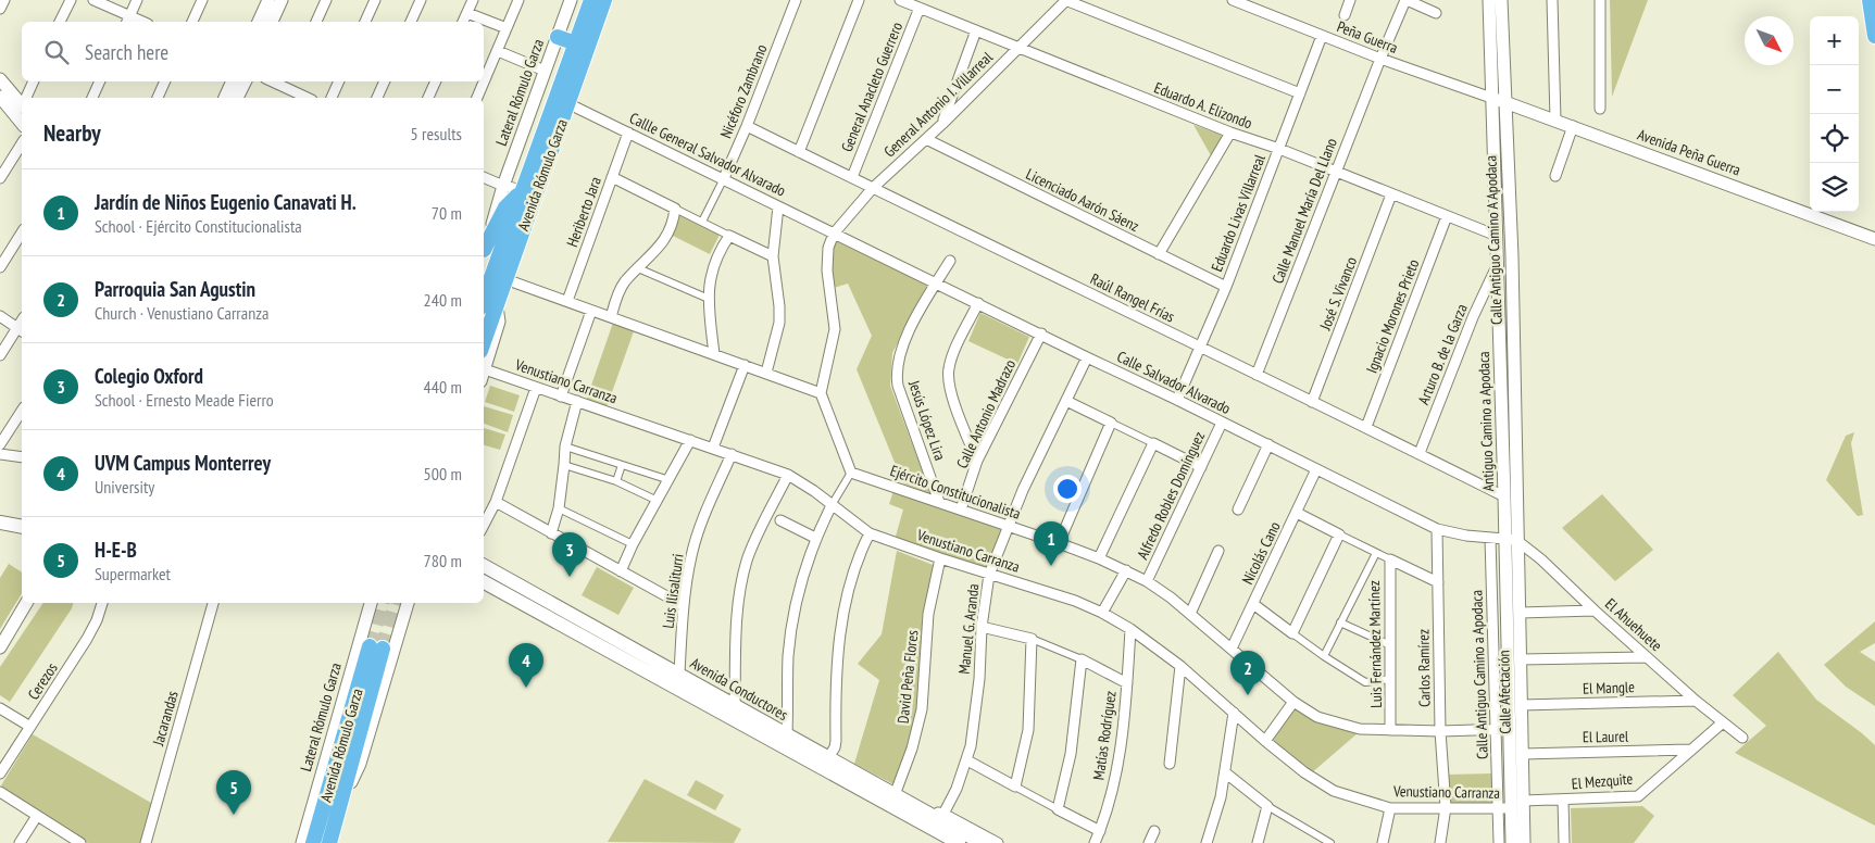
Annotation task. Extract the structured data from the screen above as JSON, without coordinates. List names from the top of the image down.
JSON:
{
  "streets": {
    "main road": ["Avenida Rómulo Garza", "Avenida Conductores"],
    "street": [
      "Peña Guerra",
      "General Anacleto Guerrero",
      "Nicéforo Zambrano",
      "Lateral Rómulo Garza",
      "General Antonio I. Villarreal",
      "Eduardo A. Elizondo",
      "Avenida Peña Guerra",
      "Callle General Salvador Alvarado",
      "Licenciado Aarón Sáenz",
      "Calle Manuel María Del Llano",
      "Heriberto Jara",
      "Eduardo Livas Villarreal",
      "Calle Antiguo Camino A Apodaca",
      "José S. Vivanco",
      "Raúl Rangel Frías",
      "Ignacio Morones Prieto",
      "Arturo B. de la Garza",
      "Venustiano Carranza",
      "Calle Salvador Alvarado",
      "Calle Antonio Madrazo",
      "Jesús López Lira",
      "Antiguo Camino a Apodaca",
      "Ejército Constitucionalista",
      "Alfredo Robles Domínguez",
      "Nicolás Cano",
      "Luis Ilisaliturri",
      "El Ahuehuete",
      "Manuel G. Aranda",
      "Luis Fernández Martínez",
      "Carlos Ramírez",
      "Calle Antiguo Camino a Apodaca",
      "David Peña Flores",
      "Cerezos",
      "El Mangle",
      "Calle Afectación",
      "Jacarandas",
      "Matías Rodríguez",
      "El Laurel",
      "El Mezquite"
    ]
  },
  "crossings": [
    ["Peña Guerra", "Avenida Peña Guerra"],
    ["Peña Guerra", "Calle Manuel María Del Llano"],
    ["Peña Guerra", "Eduardo Livas Villarreal"],
    ["Peña Guerra", "Antiguo Camino a Apodaca"],
    ["General Anacleto Guerrero", "Eduardo A. Elizondo"],
    ["General Anacleto Guerrero", "Raúl Rangel Frías"],
    ["Nicéforo Zambrano", "Callle General Salvador Alvarado"],
    ["Nicéforo Zambrano", "Raúl Rangel Frías"],
    ["General Antonio I. Villarreal", "Eduardo A. Elizondo"],
    ["General Antonio I. Villarreal", "Callle General Salvador Alvarado"],
    ["General Antonio I. Villarreal", "Licenciado Aarón Sáenz"],
    ["General Antonio I. Villarreal", "Raúl Rangel Frías"],
    ["General Antonio I. Villarreal", "Calle Salvador Alvarado"],
    ["Eduardo A. Elizondo", "Calle Manuel María Del Llano"],
    ["Eduardo A. Elizondo", "Eduardo Livas Villarreal"],
    ["Eduardo A. Elizondo", "José S. Vivanco"],
    ["Eduardo A. Elizondo", "Ignacio Morones Prieto"],
    ["Eduardo A. Elizondo", "Antiguo Camino a Apodaca"],
    ["Avenida Peña Guerra", "Calle Antiguo Camino A Apodaca"],
    ["Avenida Peña Guerra", "Antiguo Camino a Apodaca"],
    ["Callle General Salvador Alvarado", "Avenida Rómulo Garza"],
    ["Callle General Salvador Alvarado", "Heriberto Jara"],
    ["Callle General Salvador Alvarado", "Calle Salvador Alvarado"],
    ["Licenciado Aarón Sáenz", "Eduardo Livas Villarreal"],
    ["Calle Manuel María Del Llano", "Raúl Rangel Frías"],
    ["Eduardo Livas Villarreal", "Raúl Rangel Frías"],
    ["Eduardo Livas Villarreal", "Calle Salvador Alvarado"],
    ["Calle Antiguo Camino A Apodaca", "Calle Salvador Alvarado"],
    ["Calle Antiguo Camino A Apodaca", "Antiguo Camino a Apodaca"],
    ["Calle Antiguo Camino A Apodaca", "El Ahuehuete"],
    ["Calle Antiguo Camino A Apodaca", "Calle Afectación"],
    ["José S. Vivanco", "Raúl Rangel Frías"],
    ["Raúl Rangel Frías", "Ignacio Morones Prieto"],
    ["Raúl Rangel Frías", "Arturo B. de la Garza"],
    ["Raúl Rangel Frías", "Antiguo Camino a Apodaca"],
    ["Arturo B. de la Garza", "Antiguo Camino a Apodaca"],
    ["Venustiano Carranza", "Antiguo Camino a Apodaca"],
    ["Venustiano Carranza", "Alfredo Robles Domínguez"],
    ["Venustiano Carranza", "Luis Ilisaliturri"],
    ["Venustiano Carranza", "Manuel G. Aranda"],
    ["Venustiano Carranza", "Carlos Ramírez"],
    ["Venustiano Carranza", "Calle Antiguo Camino a Apodaca"],
    ["Venustiano Carranza", "David Peña Flores"],
    ["Venustiano Carranza", "Matías Rodríguez"],
    ["Calle Salvador Alvarado", "Calle Antonio Madrazo"],
    ["Calle Salvador Alvarado", "Jesús López Lira"],
    ["Calle Salvador Alvarado", "Antiguo Camino a Apodaca"],
    ["Calle Salvador Alvarado", "Alfredo Robles Domínguez"],
    ["Calle Salvador Alvarado", "Nicolás Cano"],
    ["Calle Salvador Alvarado", "El Ahuehuete"],
    ["Calle Salvador Alvarado", "Manuel G. Aranda"],
    ["Calle Salvador Alvarado", "Carlos Ramírez"],
    ["Calle Salvador Alvarado", "Calle Antiguo Camino a Apodaca"],
    ["Calle Salvador Alvarado", "Calle Afectación"],
    ["Calle Antonio Madrazo", "Ejército Constitucionalista"],
    ["Jesús López Lira", "Ejército Constitucionalista"],
    ["Antiguo Camino a Apodaca", "Ejército Constitucionalista"],
    ["Antiguo Camino a Apodaca", "El Ahuehuete"],
    ["Antiguo Camino a Apodaca", "Calle Afectación"],
    ["Ejército Constitucionalista", "Alfredo Robles Domínguez"],
    ["Ejército Constitucionalista", "Nicolás Cano"],
    ["Ejército Constitucionalista", "Manuel G. Aranda"],
    ["Ejército Constitucionalista", "Luis Fernández Martínez"],
    ["Ejército Constitucionalista", "Carlos Ramírez"],
    ["Ejército Constitucionalista", "Calle Antiguo Camino a Apodaca"],
    ["Luis Ilisaliturri", "Avenida Conductores"],
    ["El Ahuehuete", "El Mangle"],
    ["El Ahuehuete", "Calle Afectación"],
    ["El Ahuehuete", "El Mezquite"],
    ["Manuel G. Aranda", "Avenida Conductores"],
    ["David Peña Flores", "Avenida Conductores"],
    ["El Mangle", "Calle Afectación"],
    ["Calle Afectación", "El Laurel"],
    ["Calle Afectación", "El Mezquite"],
    ["El Laurel", "El Mezquite"]
  ],
  "north": "bottom right",
  "page": {
    "map_buttons": ["+", "−"],
    "search": "Search here",
    "heading": ["Nearby", "5 results"],
    "list": [
      {
        "mark": "1",
        "name": "Jardín de Niños Eugenio Canavati H.",
        "note": "School · Ejército Constitucionalista",
        "value": "70 m"
      },
      {
        "mark": "2",
        "name": "Parroquia San Agustin",
        "note": "Church · Venustiano Carranza",
        "value": "240 m"
      },
      {
        "mark": "3",
        "name": "Colegio Oxford",
        "note": "School · Ernesto Meade Fierro",
        "value": "440 m"
      },
      {
        "mark": "4",
        "name": "UVM Campus Monterrey",
        "note": "University",
        "value": "500 m"
      },
      {
        "mark": "5",
        "name": "H-E-B",
        "note": "Supermarket",
        "value": "780 m"
      }
    ],
    "pins": [
      "1",
      "3",
      "4",
      "2",
      "5"
    ]
  }
}
